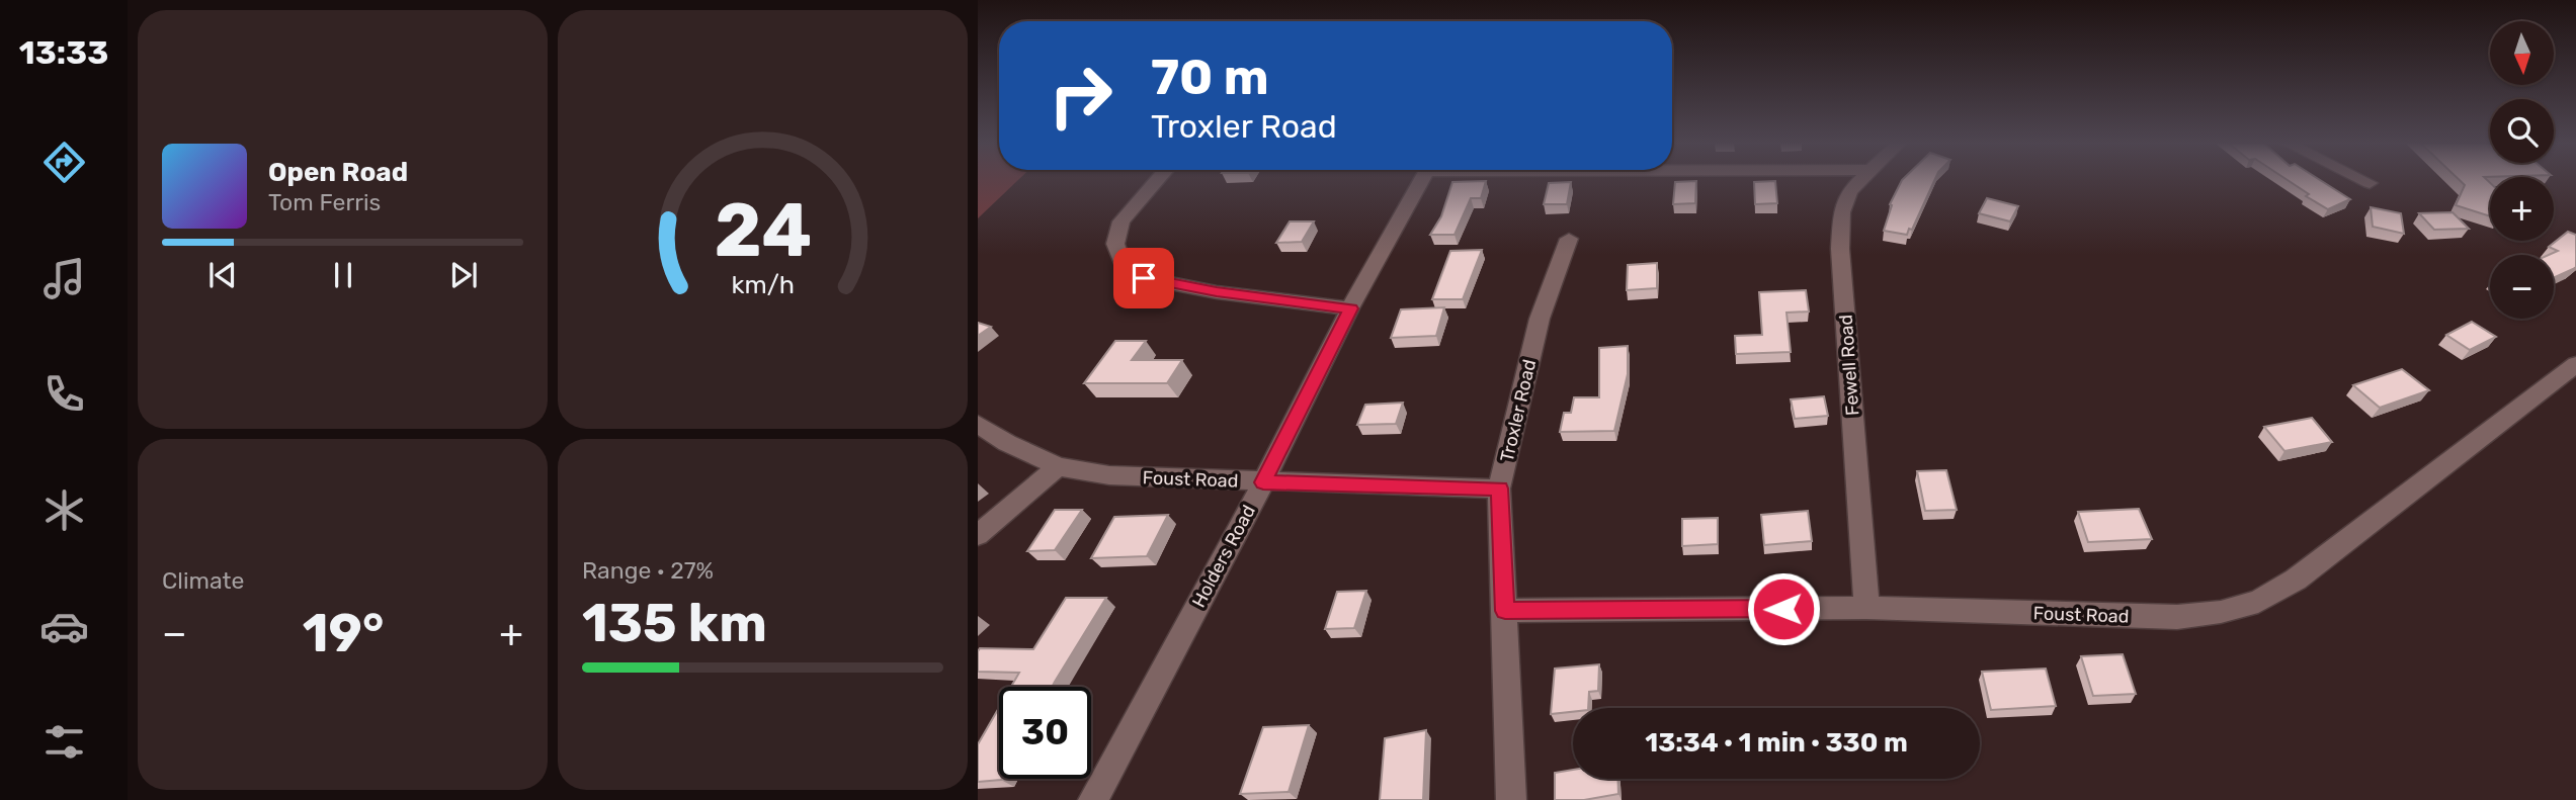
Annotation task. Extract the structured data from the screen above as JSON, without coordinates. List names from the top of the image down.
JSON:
{
  "streets": {
    "street": [
      "Fewell Road",
      "Troxler Road",
      "Foust Road",
      "Holders Road"
    ]
  },
  "crossings": [
    ["Fewell Road", "Foust Road"],
    ["Troxler Road", "Foust Road"],
    ["Foust Road", "Holders Road"]
  ],
  "north": "bottom",
  "page": {
    "tabs": "13:33",
    "map_buttons": ["+", "−"],
    "turn": ["70 m", "Troxler Road"],
    "song": ["Open Road", "Tom Ferris"],
    "tile": [
      "Climate",
      ["Range · 27%", "135 km"]
    ],
    "heat": ["−", "19°", "+"],
    "limit": "30",
    "trip": "13:34 · 1 min · 330 m",
    "gauge": ["24", "km/h"]
  }
}
